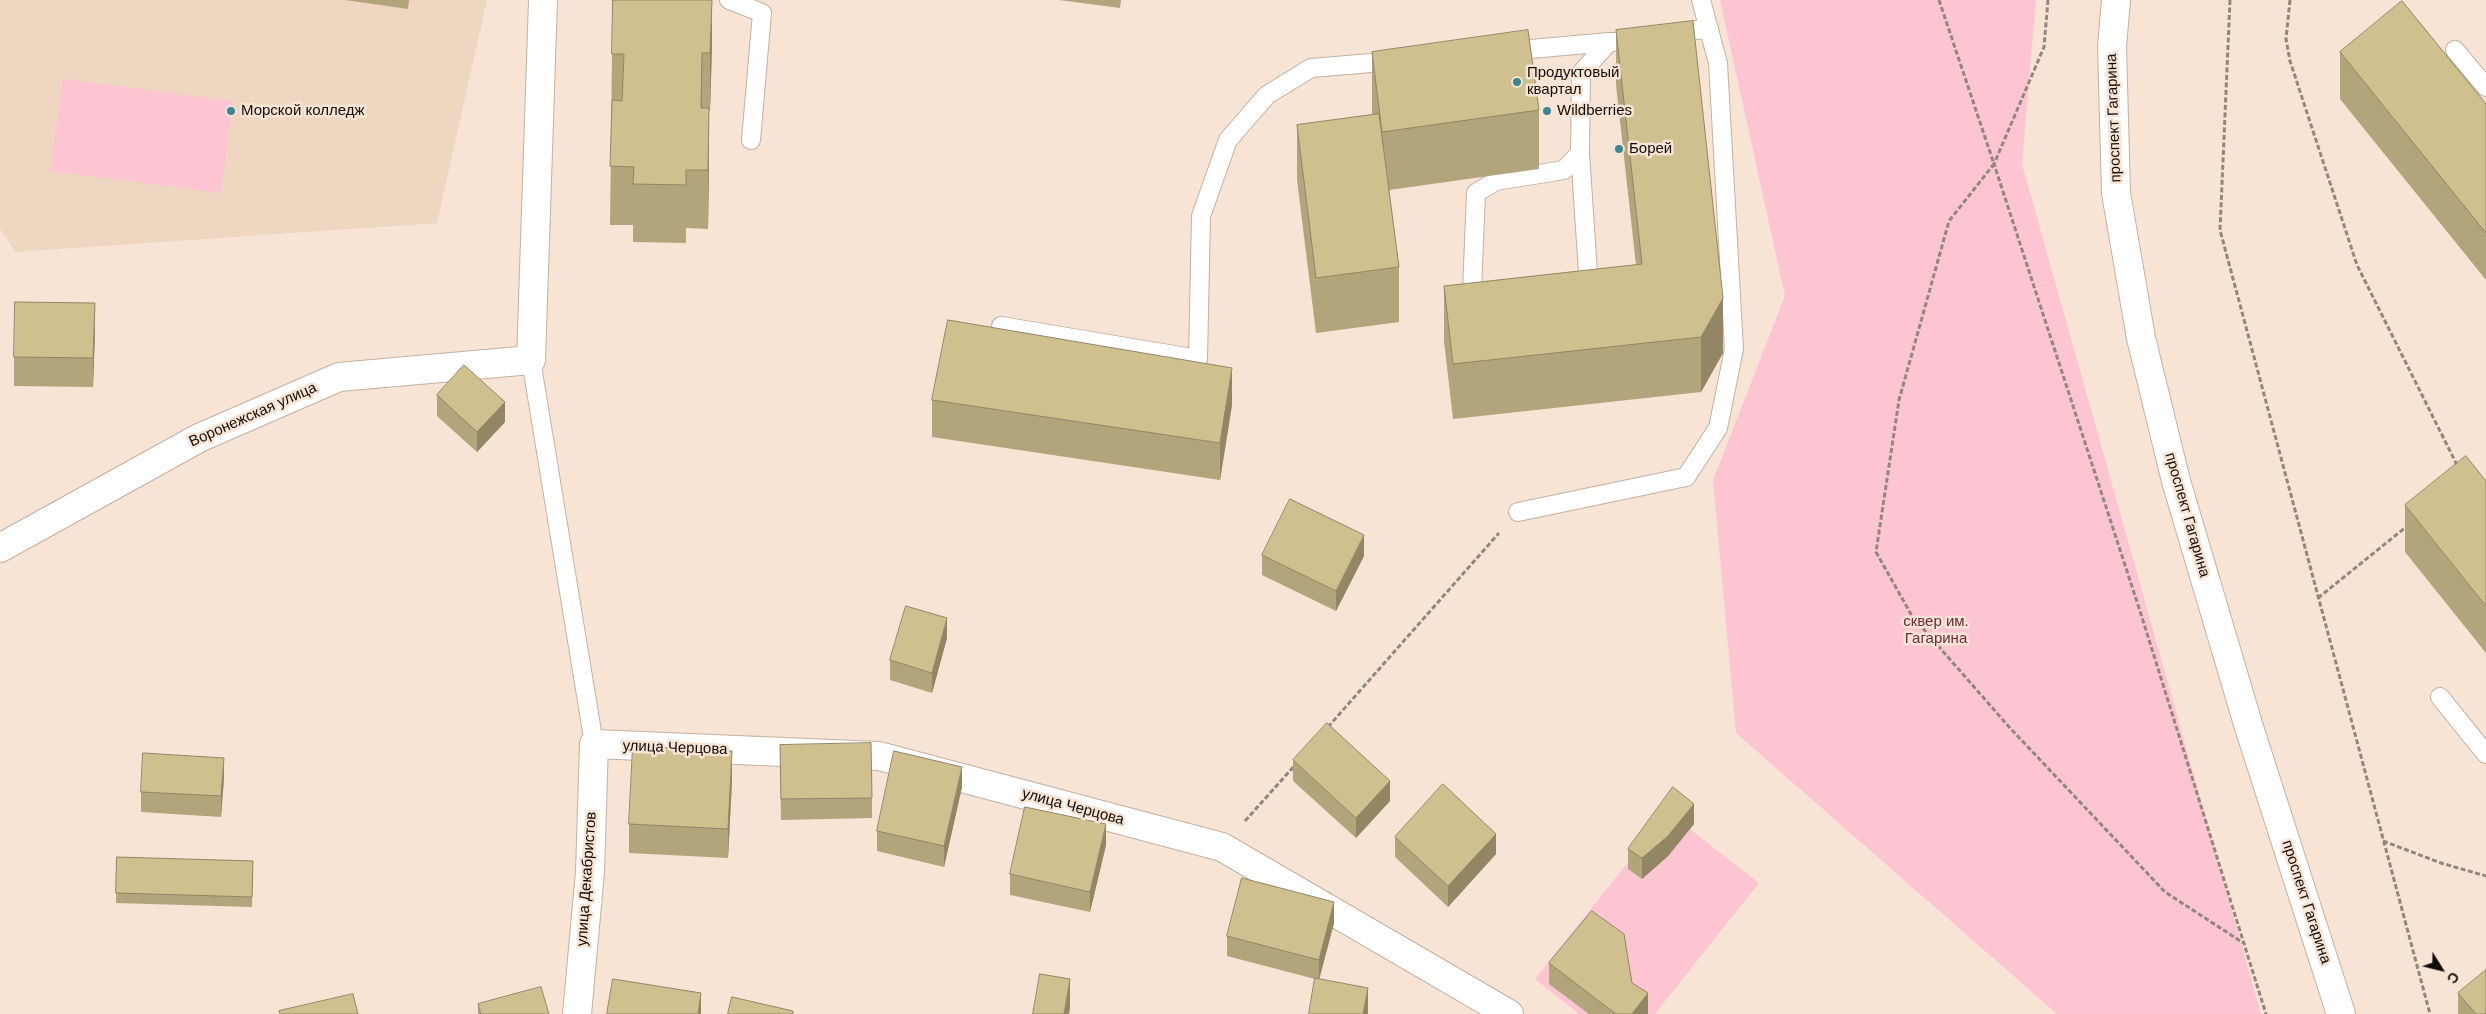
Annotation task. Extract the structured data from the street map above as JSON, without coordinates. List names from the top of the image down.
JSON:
{
  "streets": {
    "street": [
      "проспект Гагарина",
      "Воронежская улица",
      "улица Черцова",
      "улица Декабристов"
    ]
  },
  "crossings": [
    ["улица Черцова", "улица Декабристов"]
  ],
  "parks": ["сквер им. Гагарина"],
  "places": [
    "Продуктовый квартал",
    "Морской колледж",
    "Wildberries",
    "Борей"
  ],
  "north": "bottom right"
}
